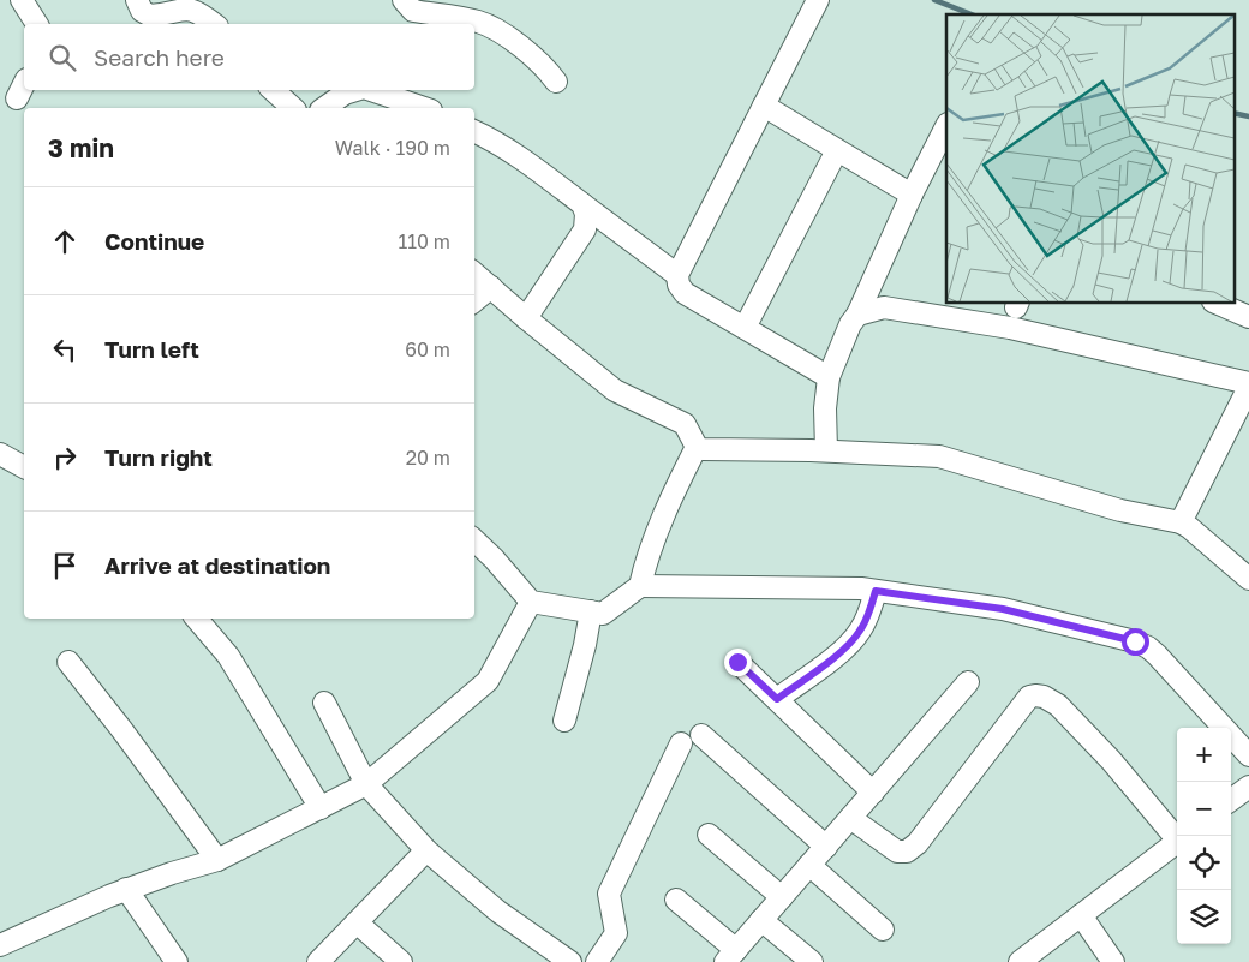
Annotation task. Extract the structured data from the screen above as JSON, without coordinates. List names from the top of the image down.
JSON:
{
  "page": {
    "search": "Search here",
    "heading": ["3 min", "Walk · 190 m"],
    "list": [
      ["Continue", "110 m"],
      ["Turn left", "60 m"],
      ["Turn right", "20 m"],
      "Arrive at destination"
    ],
    "map_buttons": ["+", "−"]
  }
}
